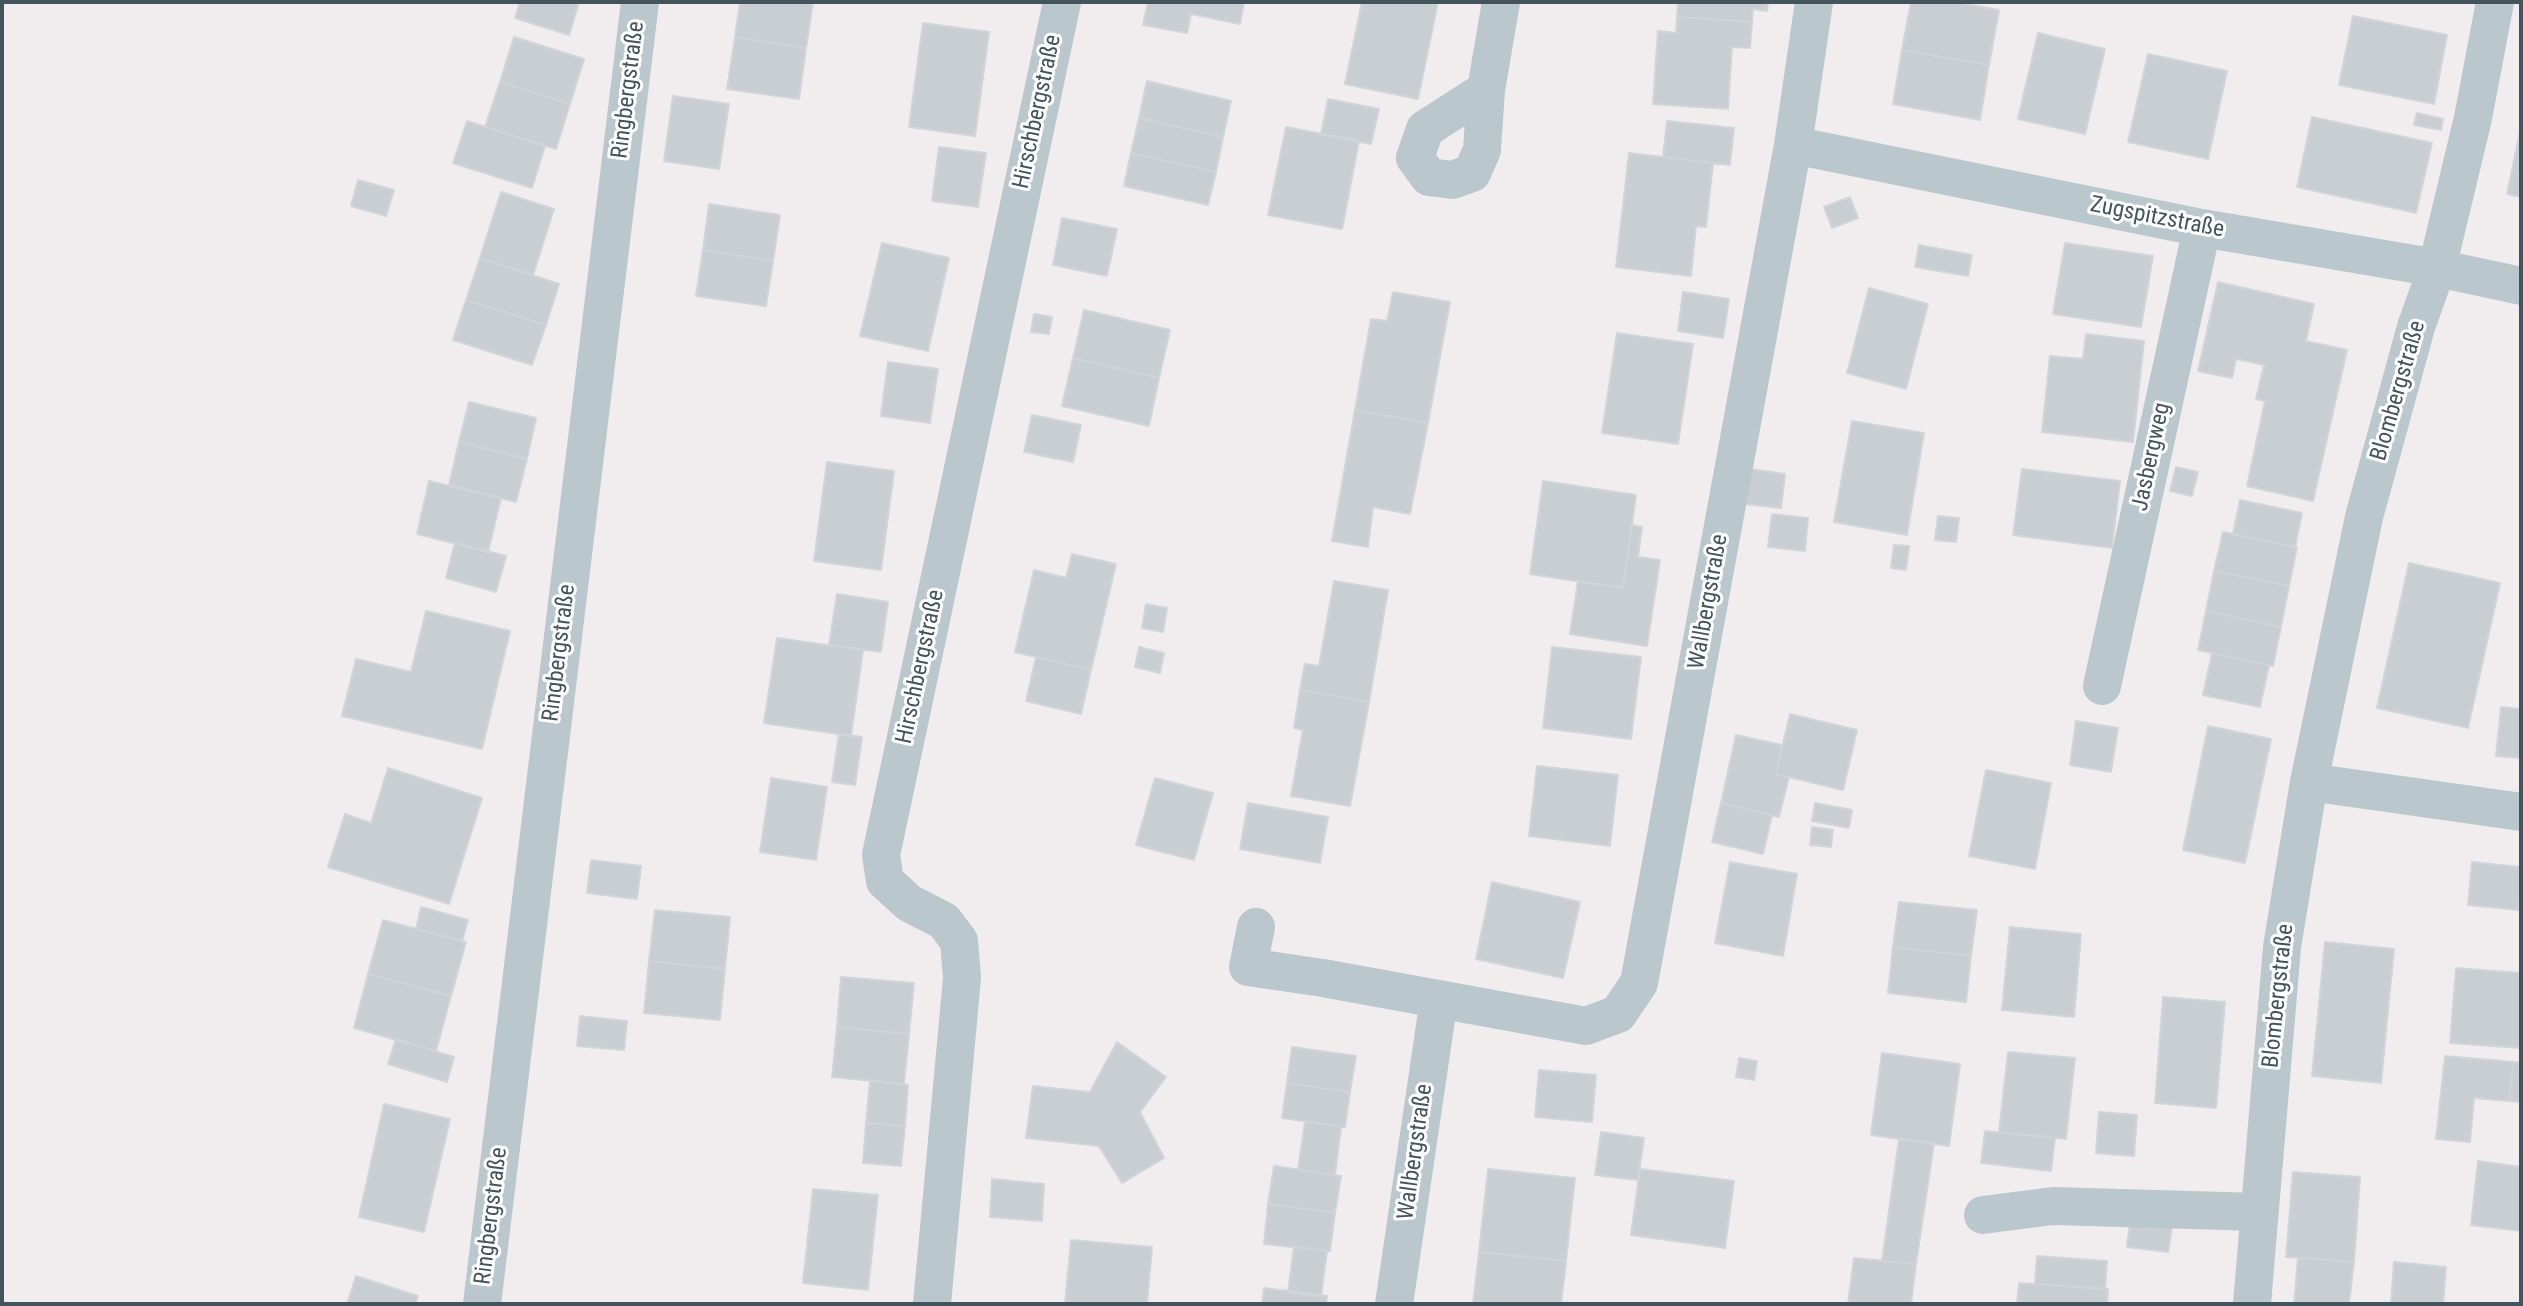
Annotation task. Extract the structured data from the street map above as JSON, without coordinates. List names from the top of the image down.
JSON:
{
  "streets": {
    "street": [
      "Ringbergstraße",
      "Hirschbergstraße",
      "Zugspitzstraße",
      "Blombergstraße",
      "Jasbergweg",
      "Wallbergstraße"
    ]
  },
  "crossings": [
    ["Zugspitzstraße", "Blombergstraße"],
    ["Zugspitzstraße", "Jasbergweg"],
    ["Zugspitzstraße", "Wallbergstraße"]
  ]
}
